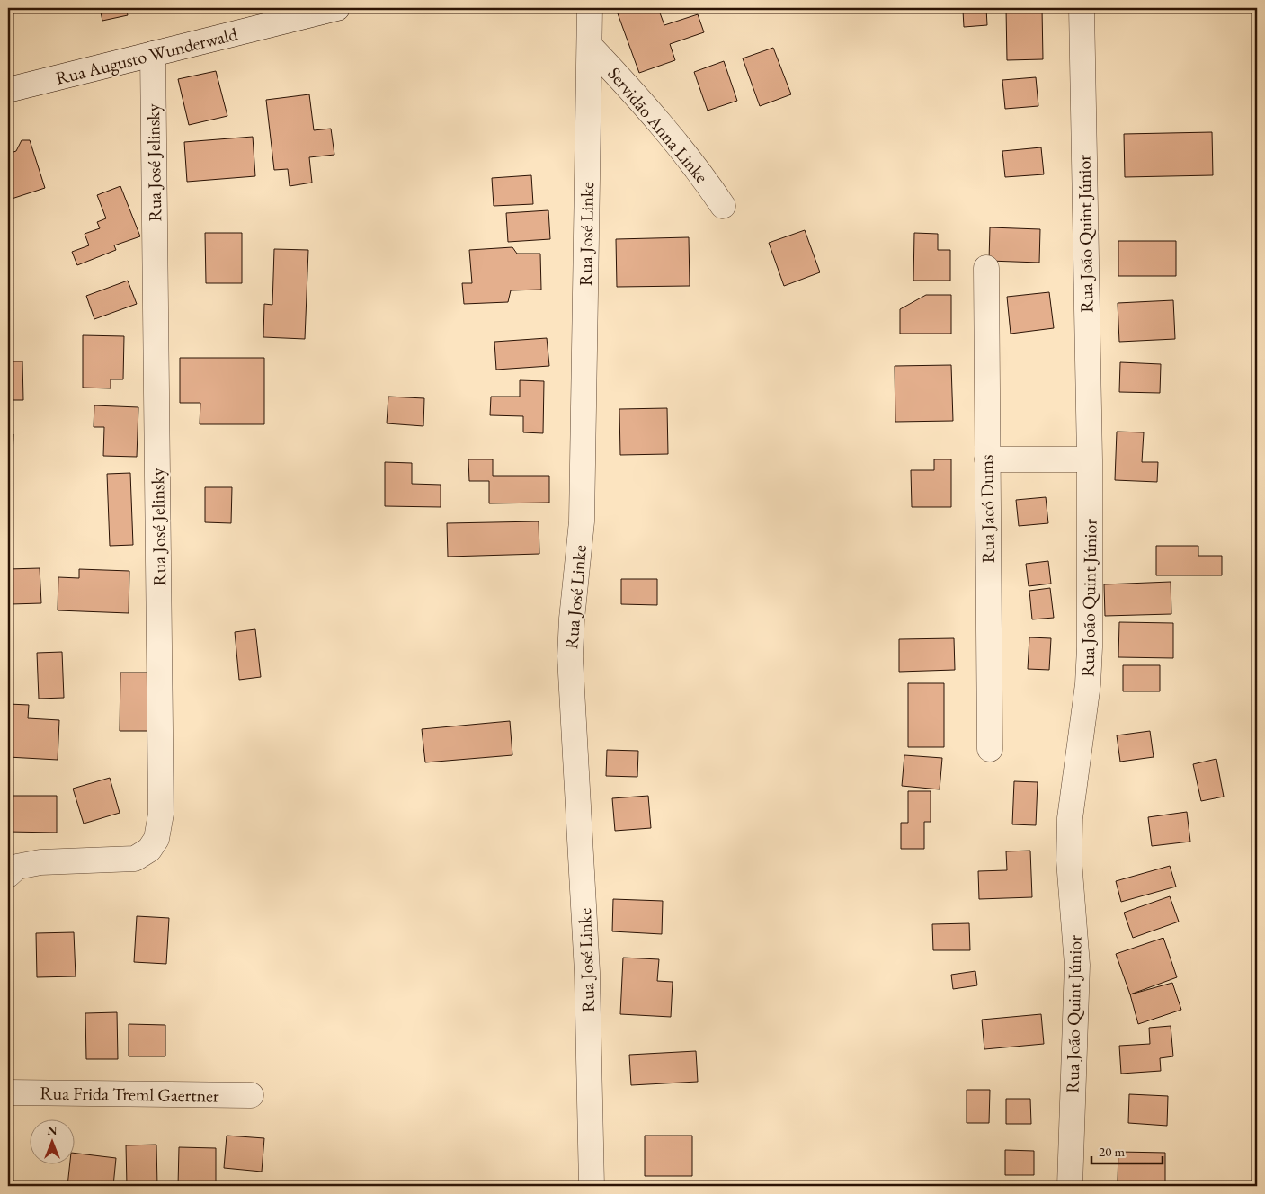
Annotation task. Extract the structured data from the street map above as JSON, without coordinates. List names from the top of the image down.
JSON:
{
  "streets": {
    "street": [
      "Rua Augusto Wunderwald",
      "Servidão Anna Linke",
      "Rua José Jelinsky",
      "Rua José Linke",
      "Rua João Quint Júnior",
      "Rua Jacó Dums",
      "Rua Frida Treml Gaertner"
    ]
  },
  "crossings": [
    ["Rua Augusto Wunderwald", "Rua José Jelinsky"],
    ["Servidão Anna Linke", "Rua José Linke"]
  ],
  "scale_bar": "20 m",
  "north": "top"
}
